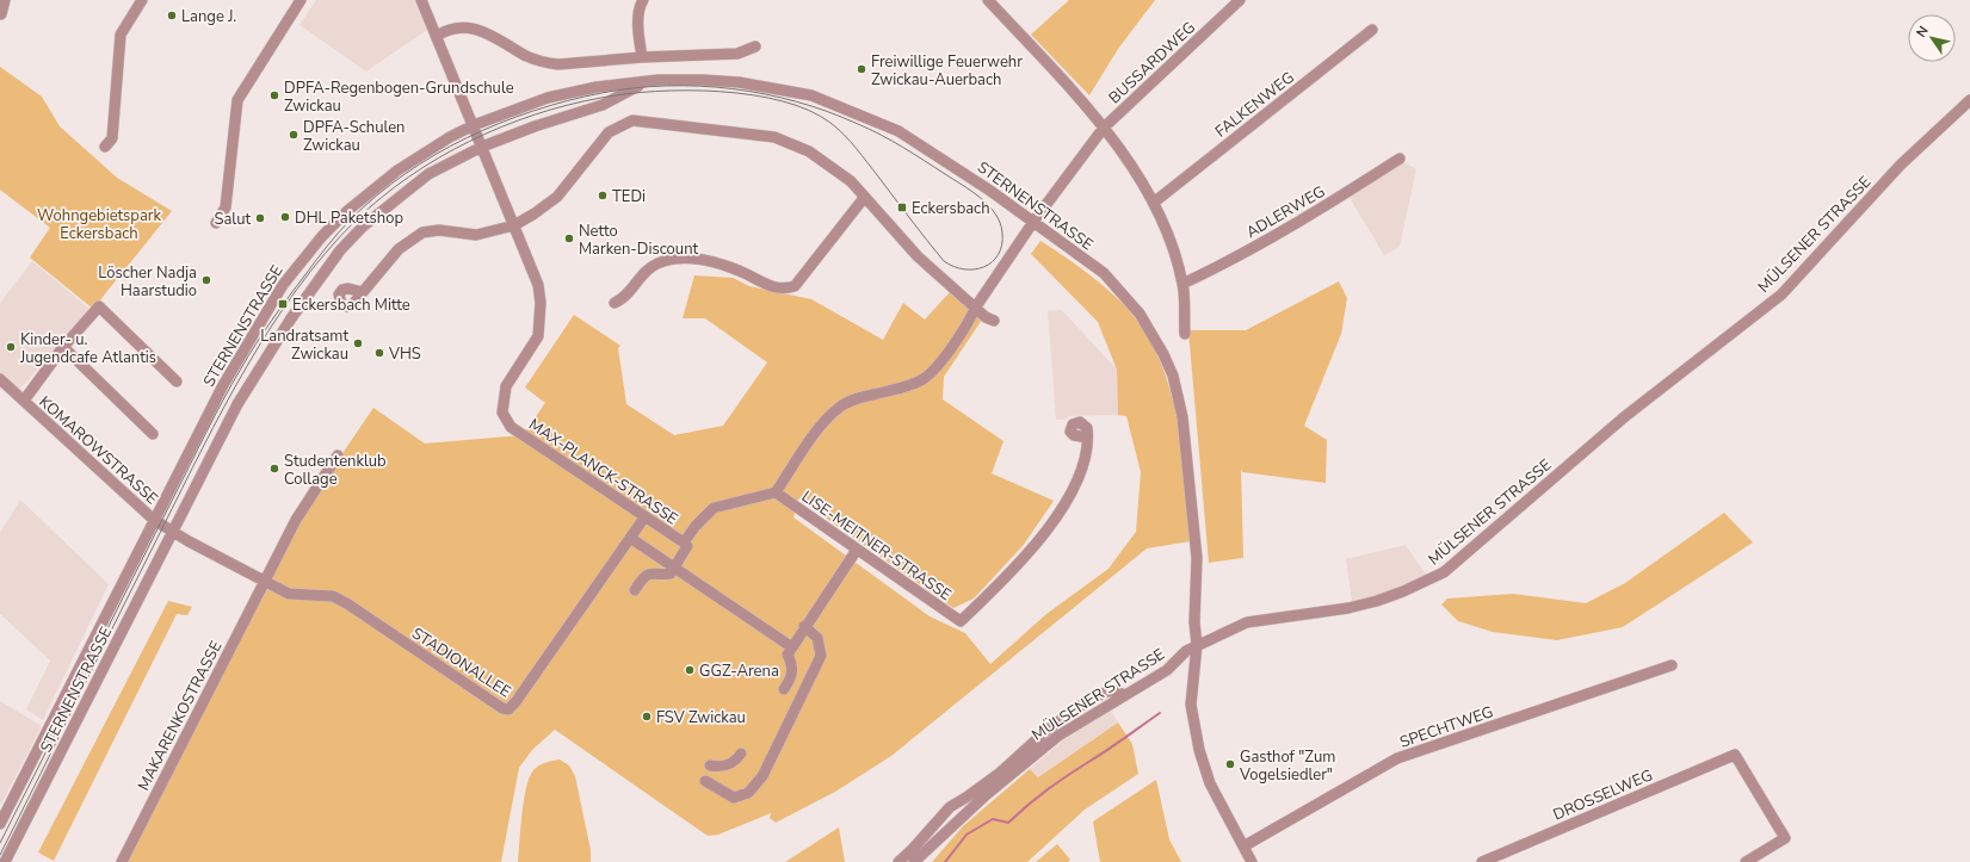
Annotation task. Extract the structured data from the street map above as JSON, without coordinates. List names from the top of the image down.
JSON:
{
  "streets": {
    "street": [
      "BUSSARDWEG",
      "FALKENWEG",
      "STERNENSTRASSE",
      "ADLERWEG",
      "MÜLSENER STRASSE",
      "KOMAROWSTRASSE",
      "MAX-PLANCK-STRASSE",
      "LISE-MEITNER-STRASSE",
      "STADIONALLEE",
      "MAKARENKOSTRASSE",
      "SPECHTWEG",
      "DROSSELWEG"
    ]
  },
  "crossings": [
    ["BUSSARDWEG", "STERNENSTRASSE"],
    ["BUSSARDWEG", "LISE-MEITNER-STRASSE"],
    ["STERNENSTRASSE", "MÜLSENER STRASSE"],
    ["STERNENSTRASSE", "KOMAROWSTRASSE"],
    ["STERNENSTRASSE", "MAX-PLANCK-STRASSE"],
    ["STERNENSTRASSE", "SPECHTWEG"],
    ["MAX-PLANCK-STRASSE", "STADIONALLEE"],
    ["STADIONALLEE", "MAKARENKOSTRASSE"]
  ],
  "parks": ["Wohngebietspark Eckersbach"],
  "places": {
    "other": [
      "Lange J.",
      "Freiwillige Feuerwehr Zwickau-Auerbach",
      "DPFA-Regenbogen-Grundschule Zwickau",
      "DPFA-Schulen Zwickau",
      "TEDi",
      "DHL Paketshop",
      "Salut",
      "Netto Marken-Discount",
      "Löscher Nadja Haarstudio",
      "Landratsamt Zwickau",
      "Kinder- u. Jugendcafe Atlantis",
      "VHS",
      "Studentenklub Collage",
      "GGZ-Arena",
      "FSV Zwickau",
      "Gasthof \"Zum Vogelsiedler\""
    ],
    "transit": ["Eckersbach", "Eckersbach Mitte"]
  },
  "north": "top left"
}
